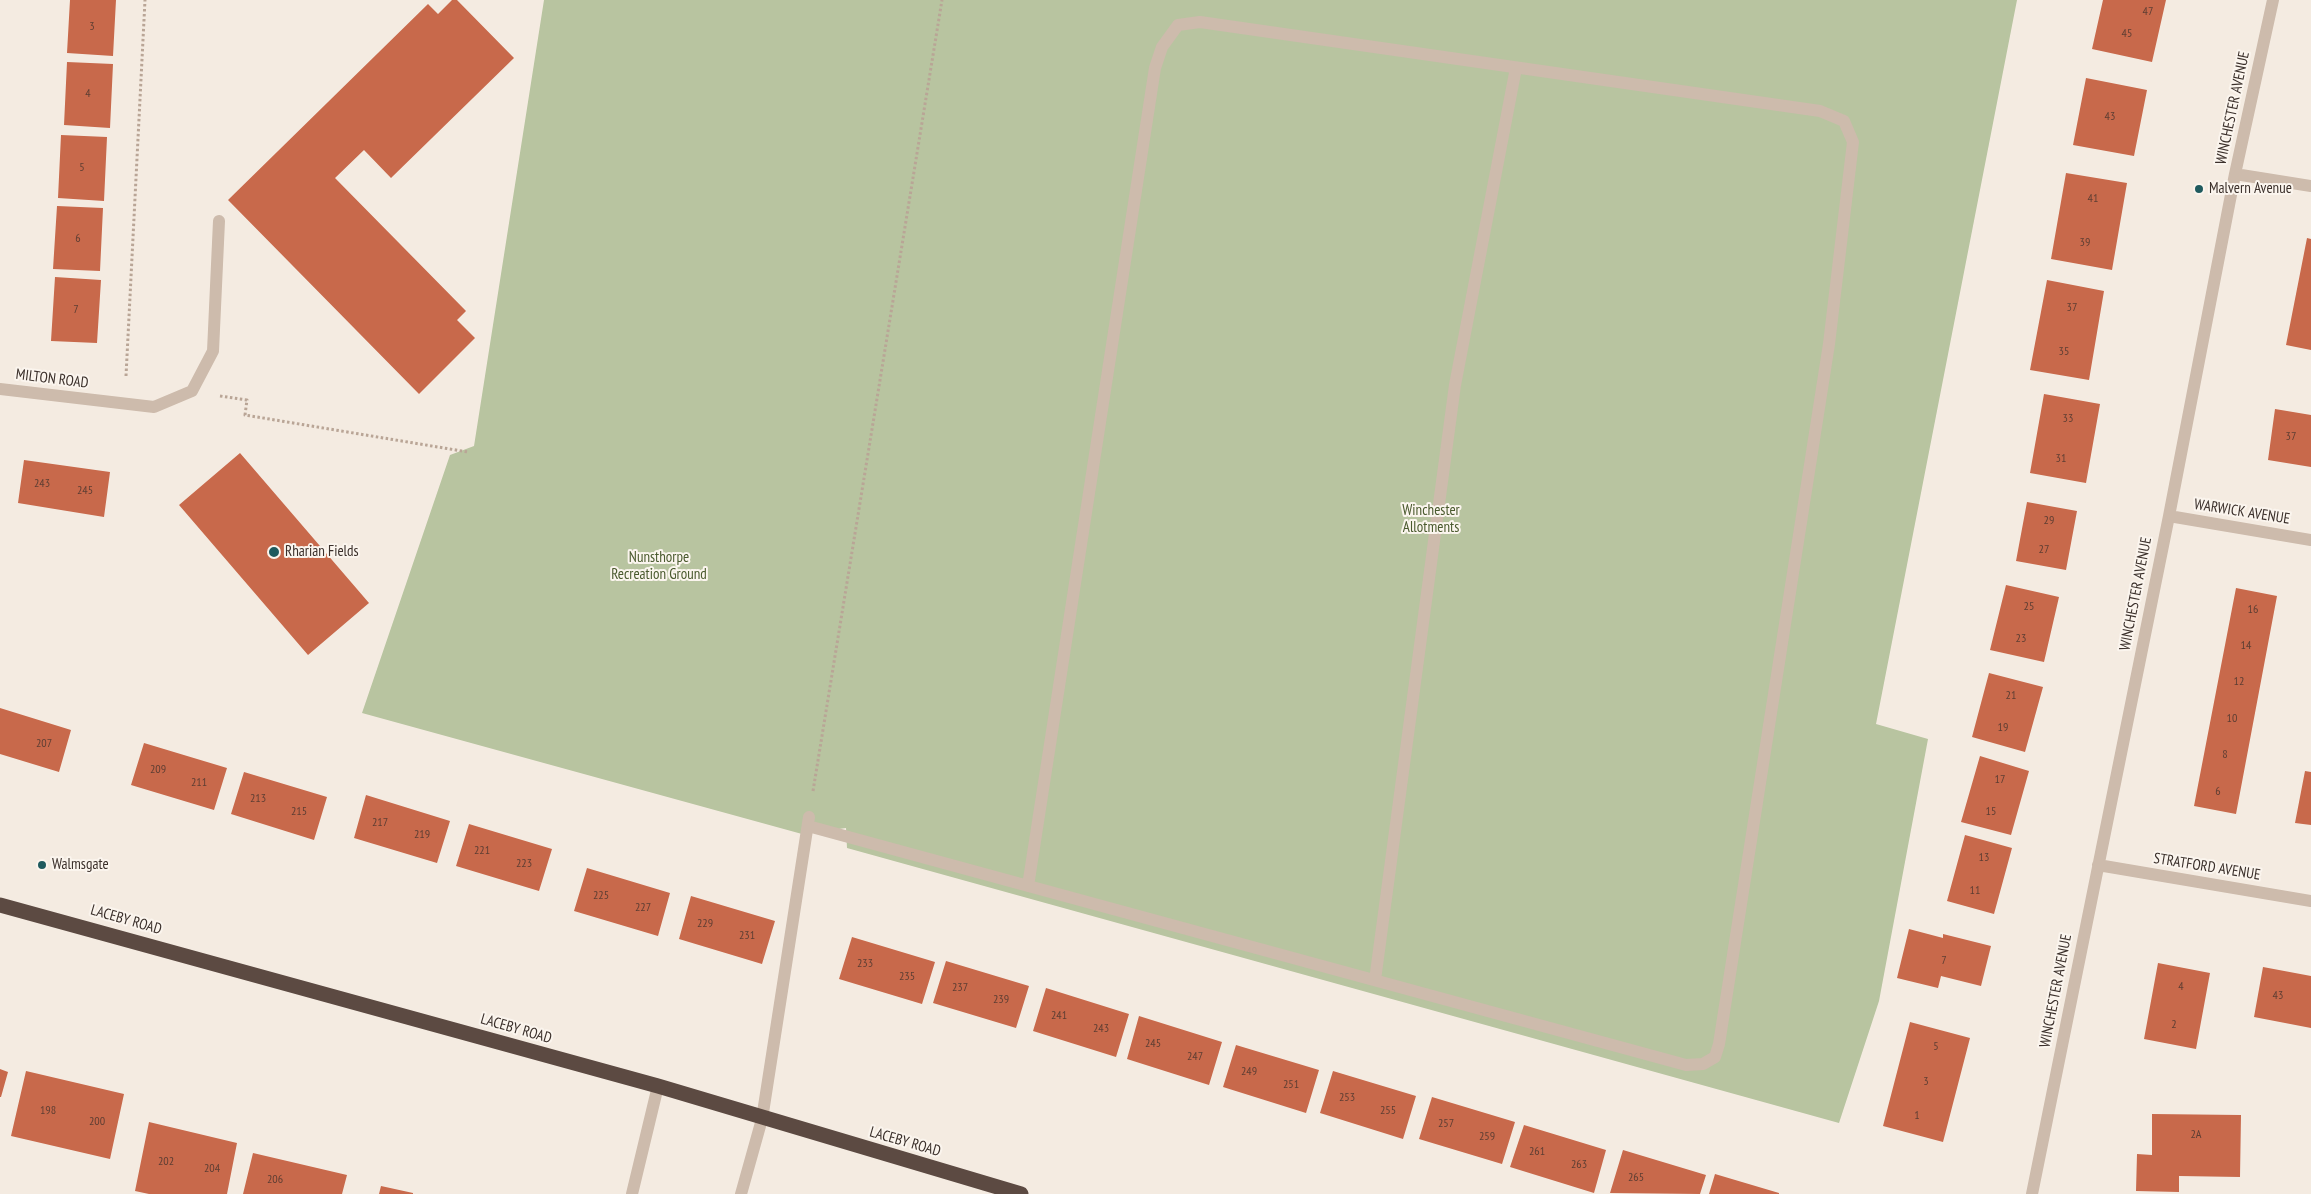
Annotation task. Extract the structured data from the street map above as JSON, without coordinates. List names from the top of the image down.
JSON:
{
  "streets": {
    "highway": ["LACEBY ROAD"],
    "street": [
      "WINCHESTER AVENUE",
      "MILTON ROAD",
      "WARWICK AVENUE",
      "STRATFORD AVENUE"
    ]
  },
  "crossings": [
    ["WINCHESTER AVENUE", "WARWICK AVENUE"],
    ["WINCHESTER AVENUE", "STRATFORD AVENUE"]
  ],
  "parks": ["Winchester Allotments", "Nunsthorpe Recreation Ground"],
  "places": ["Malvern Avenue", "Rharian Fields", "Walmsgate"],
  "house_numbers": [
    "47",
    "3",
    "45",
    "4",
    "43",
    "5",
    "41",
    "6",
    "39",
    "37",
    "7",
    "35",
    "33",
    "37",
    "31",
    "243",
    "245",
    "29",
    "27",
    "25",
    "16",
    "23",
    "14",
    "12",
    "21",
    "10",
    "19",
    "207",
    "8",
    "209",
    "17",
    "211",
    "6",
    "213",
    "215",
    "15",
    "217",
    "219",
    "221",
    "13",
    "223",
    "11",
    "225",
    "227",
    "229",
    "231",
    "7",
    "233",
    "235",
    "4",
    "237",
    "43",
    "239",
    "241",
    "2",
    "243",
    "245",
    "5",
    "247",
    "249",
    "3",
    "251",
    "253",
    "198",
    "255",
    "1",
    "200",
    "257",
    "2A",
    "259",
    "261",
    "202",
    "263",
    "204",
    "265",
    "206"
  ]
}
